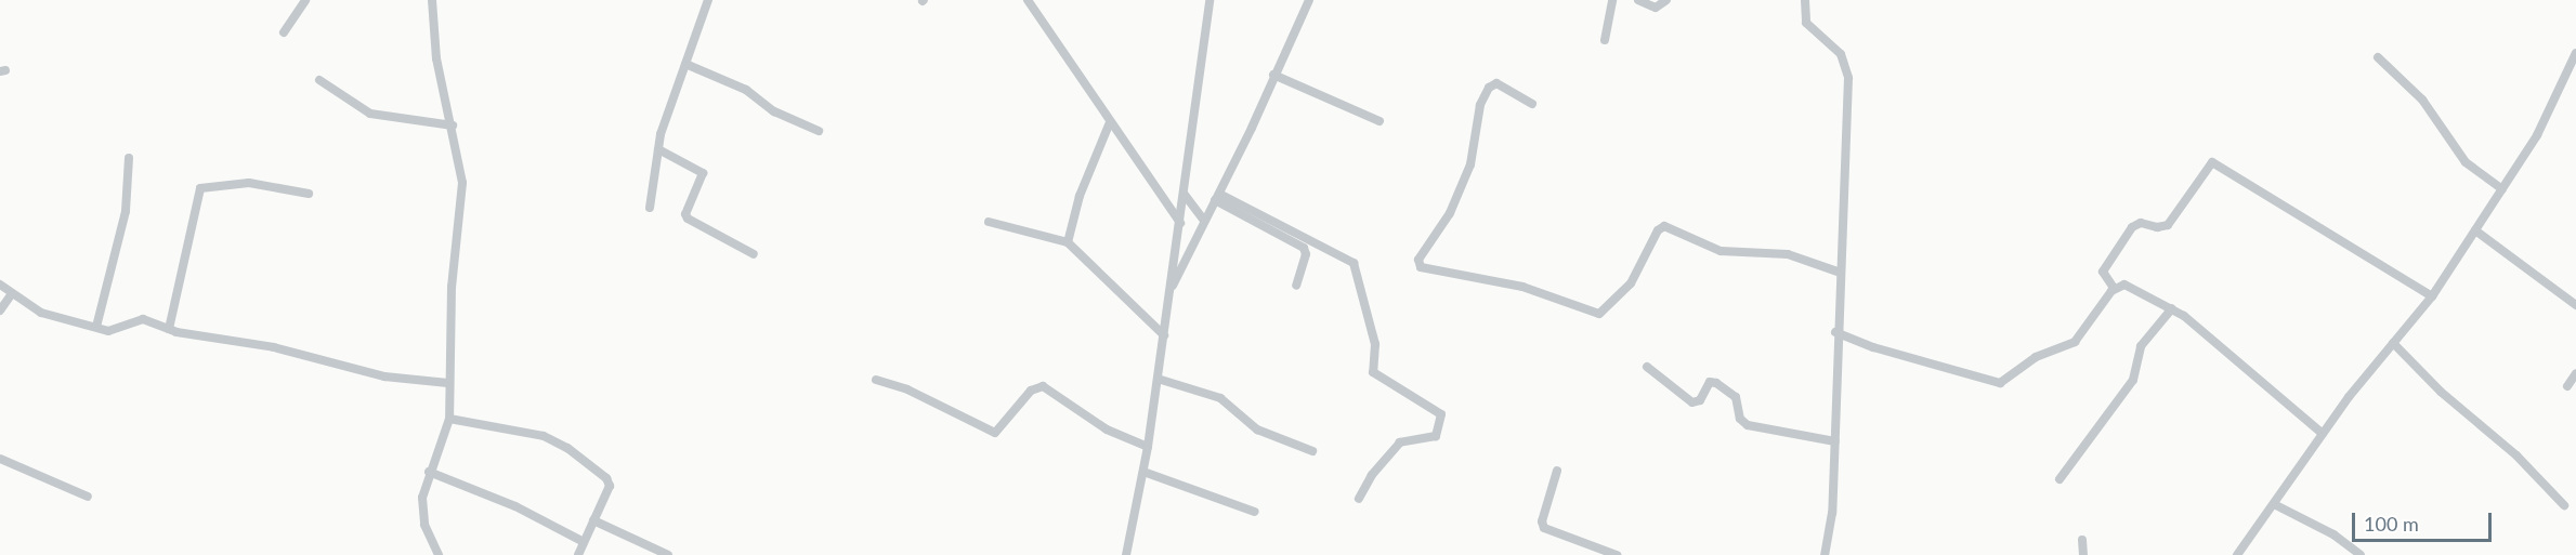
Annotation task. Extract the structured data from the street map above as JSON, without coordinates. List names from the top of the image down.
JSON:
{
  "scale_bar": "100 m"
}
